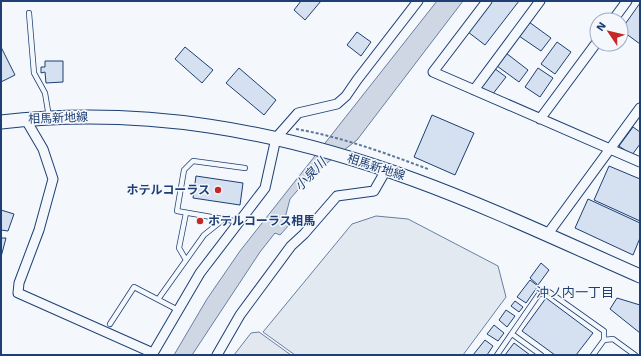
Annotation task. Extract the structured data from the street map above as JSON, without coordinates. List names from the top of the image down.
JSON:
{
  "streets": {
    "main road": ["相馬新地線"]
  },
  "districts": ["沖ノ内一丁目"],
  "water": ["小泉川"],
  "places": ["ホテルコーラス", "ホテルコーラス相馬"],
  "north": "top left"
}
